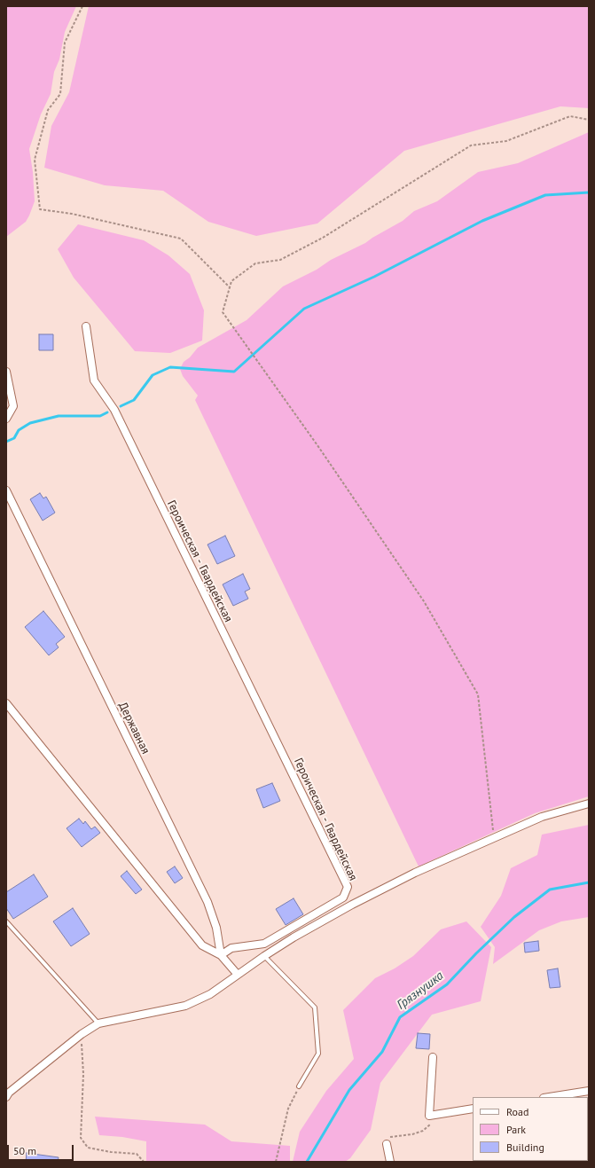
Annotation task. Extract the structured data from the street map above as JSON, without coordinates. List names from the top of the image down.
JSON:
{
  "streets": {
    "street": ["Героическая - Гвардейская", "Державная"]
  },
  "crossings": [
    ["Героическая - Гвардейская", "Державная"]
  ],
  "water": ["Грязнушка"],
  "legend": ["Road", "Park", "Building"],
  "scale_bar": "50 m"
}
